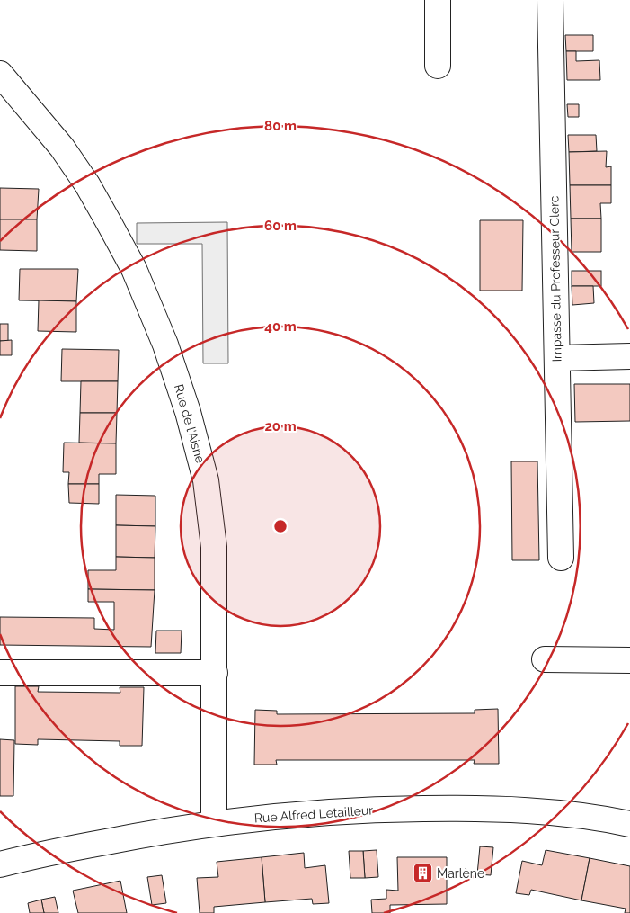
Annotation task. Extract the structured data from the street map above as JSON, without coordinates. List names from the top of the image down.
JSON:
{
  "streets": {
    "street": ["Impasse du Professeur Clerc", "Rue de l'Aisne", "Rue Alfred Letailleur"]
  },
  "crossings": [
    ["Rue de l'Aisne", "Rue Alfred Letailleur"]
  ],
  "places": {
    "building": ["Marlène"]
  },
  "rings": [
    "80 m",
    "60 m",
    "40 m",
    "20 m"
  ]
}
